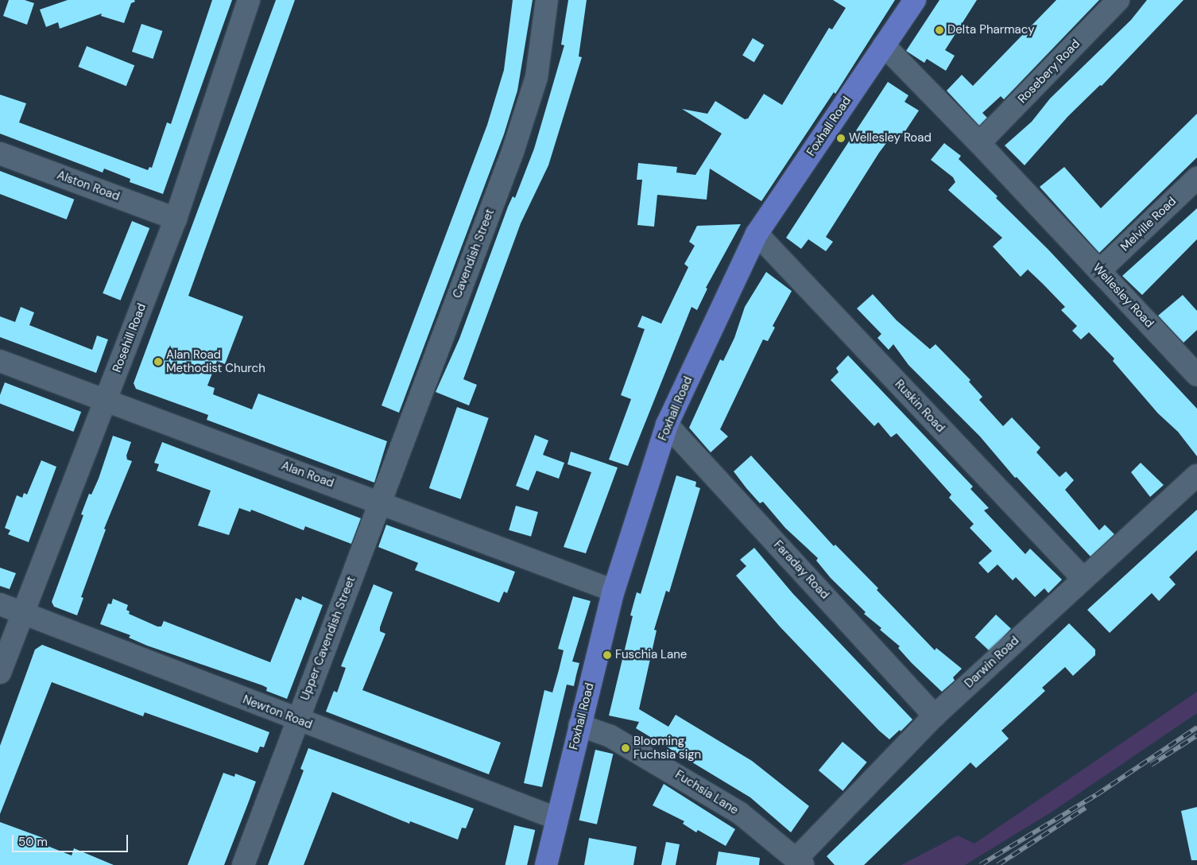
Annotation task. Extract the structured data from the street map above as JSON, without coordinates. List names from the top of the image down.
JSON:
{
  "streets": {
    "main road": ["Foxhall Road"],
    "street": [
      "Rosebery Road",
      "Alston Road",
      "Melville Road",
      "Cavendish Street",
      "Wellesley Road",
      "Rosehill Road",
      "Ruskin Road",
      "Alan Road",
      "Faraday Road",
      "Upper Cavendish Street",
      "Darwin Road",
      "Newton Road",
      "Fuchsia Lane"
    ]
  },
  "crossings": [
    ["Rosebery Road", "Wellesley Road"],
    ["Foxhall Road", "Wellesley Road"],
    ["Foxhall Road", "Ruskin Road"],
    ["Foxhall Road", "Alan Road"],
    ["Foxhall Road", "Faraday Road"],
    ["Foxhall Road", "Newton Road"],
    ["Foxhall Road", "Fuchsia Lane"],
    ["Alston Road", "Rosehill Road"],
    ["Melville Road", "Wellesley Road"],
    ["Cavendish Street", "Alan Road"],
    ["Cavendish Street", "Upper Cavendish Street"],
    ["Rosehill Road", "Alan Road"],
    ["Rosehill Road", "Newton Road"],
    ["Ruskin Road", "Darwin Road"],
    ["Alan Road", "Upper Cavendish Street"],
    ["Faraday Road", "Darwin Road"],
    ["Upper Cavendish Street", "Newton Road"],
    ["Darwin Road", "Fuchsia Lane"]
  ],
  "places": [
    "Delta Pharmacy",
    "Wellesley Road",
    "Alan Road Methodist Church",
    "Fuschia Lane",
    "Blooming Fuchsia sign"
  ],
  "scale_bar": "50 m"
}
